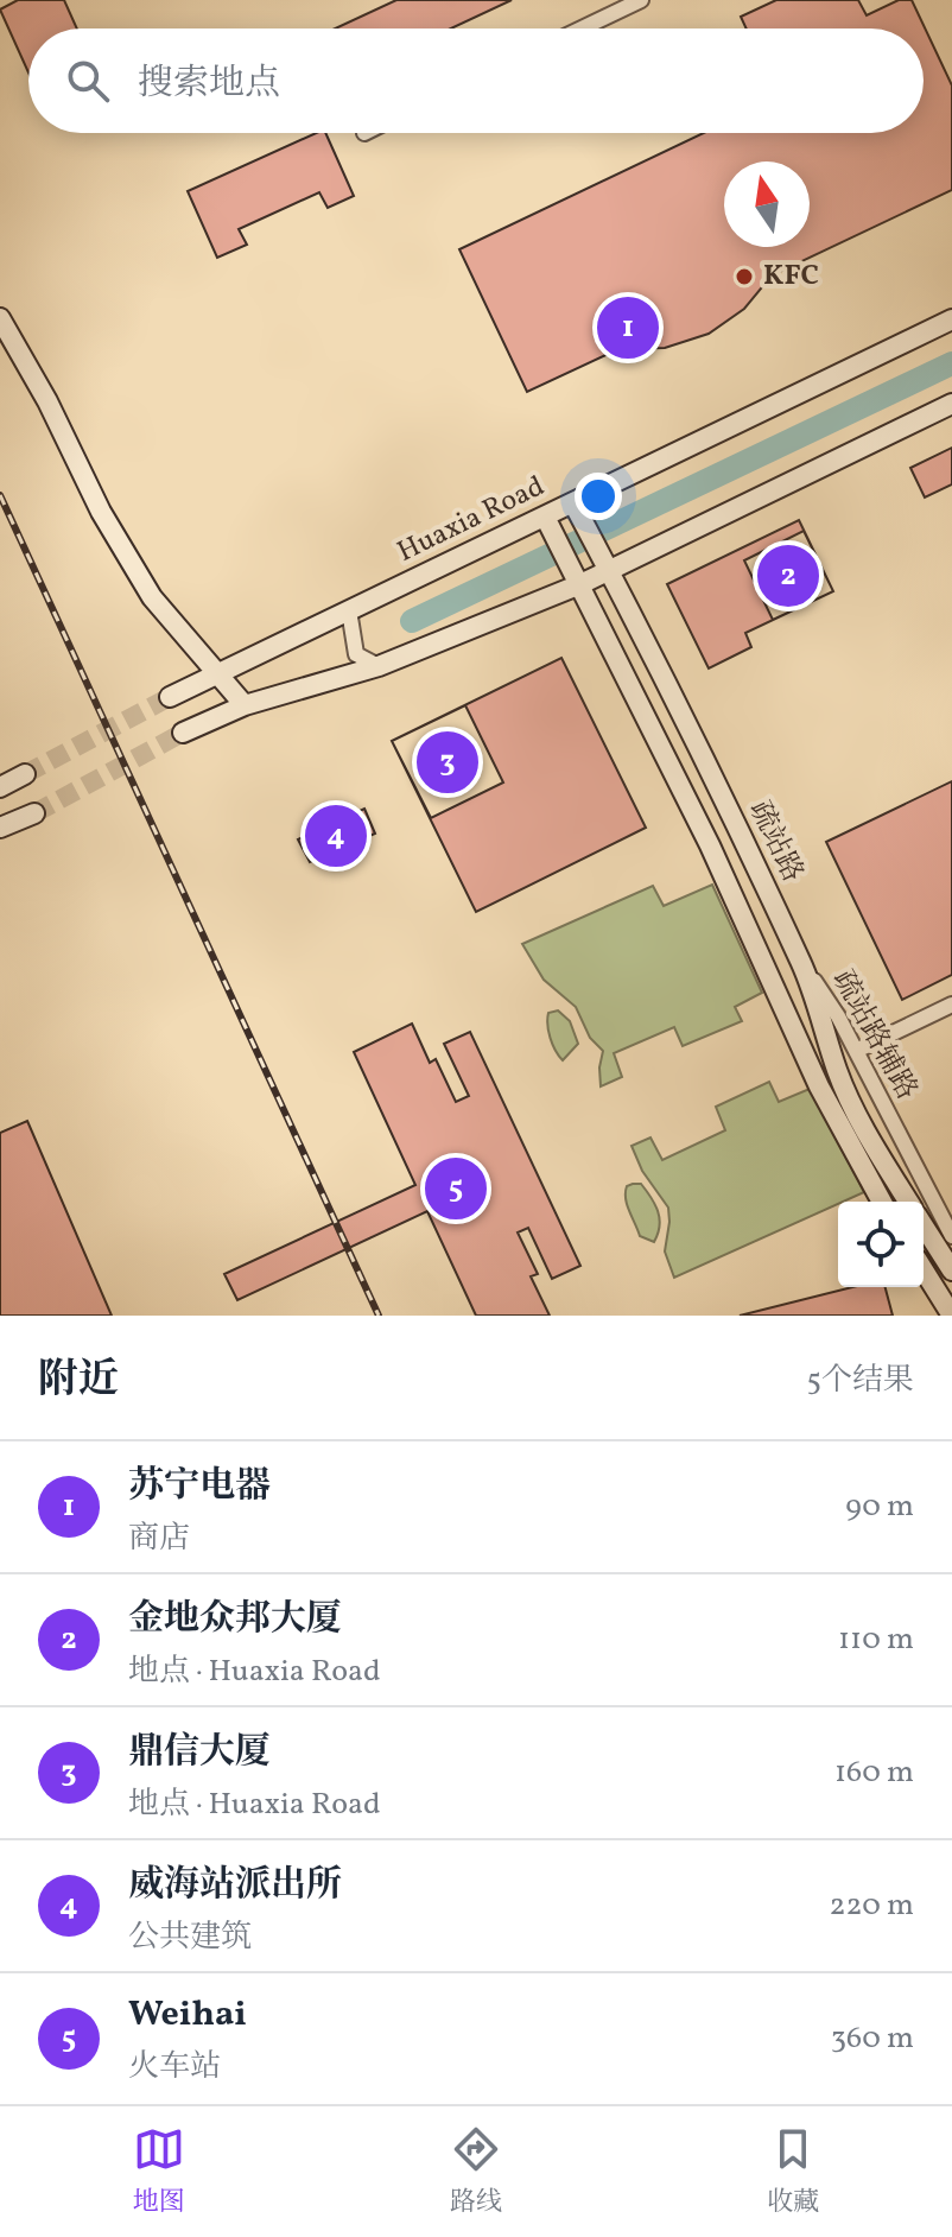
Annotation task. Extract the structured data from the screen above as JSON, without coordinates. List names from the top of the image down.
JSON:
{
  "streets": {
    "main road": ["Huaxia Road", "疏站路"],
    "street": ["疏站路辅路"]
  },
  "crossings": [
    ["Huaxia Road", "疏站路"],
    ["疏站路", "疏站路辅路"]
  ],
  "places": ["KFC"],
  "north": "top",
  "page": {
    "search": "搜索地点",
    "pins": [
      "1",
      "2",
      "3",
      "4",
      "5"
    ],
    "heading": ["附近", "5个结果"],
    "list": [
      {
        "mark": "1",
        "name": "苏宁电器",
        "note": "商店",
        "value": "90 m"
      },
      {
        "mark": "2",
        "name": "金地众邦大厦",
        "note": "地点 · Huaxia Road",
        "value": "110 m"
      },
      {
        "mark": "3",
        "name": "鼎信大厦",
        "note": "地点 · Huaxia Road",
        "value": "160 m"
      },
      {
        "mark": "4",
        "name": "威海站派出所",
        "note": "公共建筑",
        "value": "220 m"
      },
      {
        "mark": "5",
        "name": "Weihai",
        "note": "火车站",
        "value": "360 m"
      }
    ],
    "nav": ["地图", "路线", "收藏"]
  }
}
